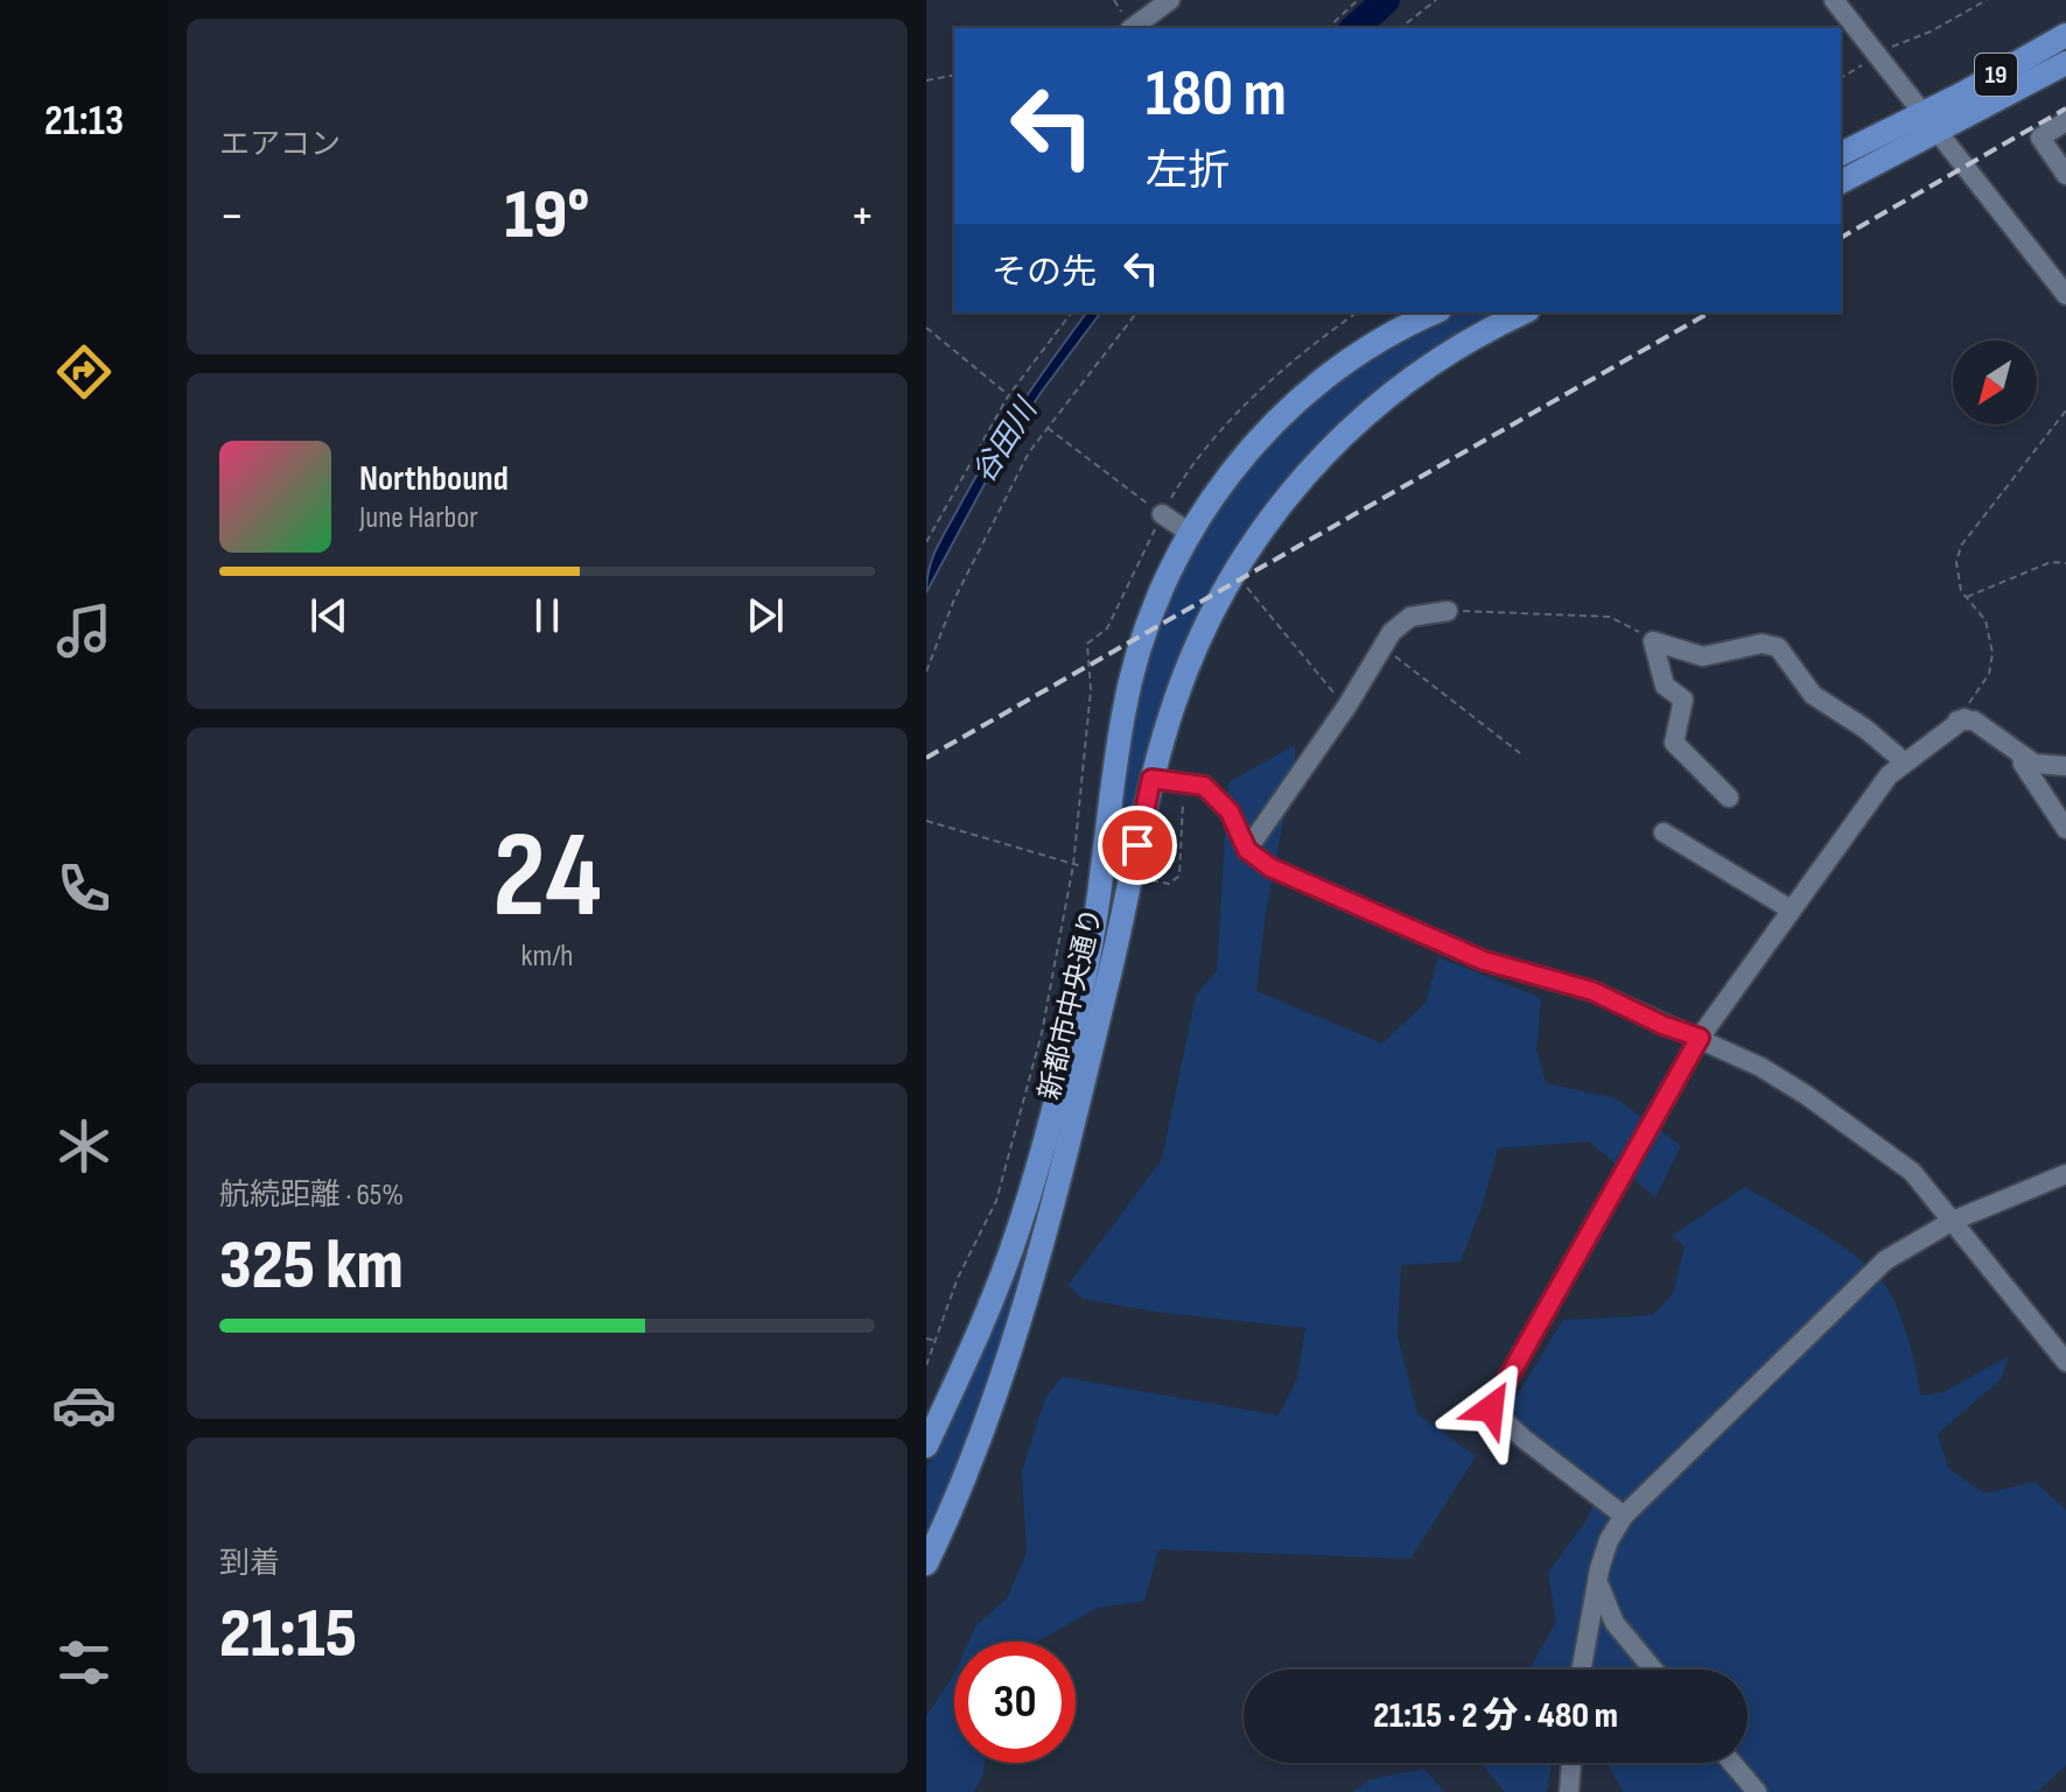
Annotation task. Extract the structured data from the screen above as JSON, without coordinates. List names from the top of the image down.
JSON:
{
  "streets": {
    "main road": ["19", "新都市中央通り"]
  },
  "water": ["谷田川"],
  "north": "bottom left",
  "page": {
    "tabs": "21:13",
    "tile": [
      "エアコン",
      ["24", "km/h"],
      ["航続距離 · 65%", "325 km"],
      ["到着", "21:15"]
    ],
    "turn": ["180 m", "左折"],
    "heat": ["−", "19°", "+"],
    "then": "その先",
    "song": ["Northbound", "June Harbor"],
    "limit": "30",
    "trip": "21:15 · 2 分 · 480 m"
  }
}
